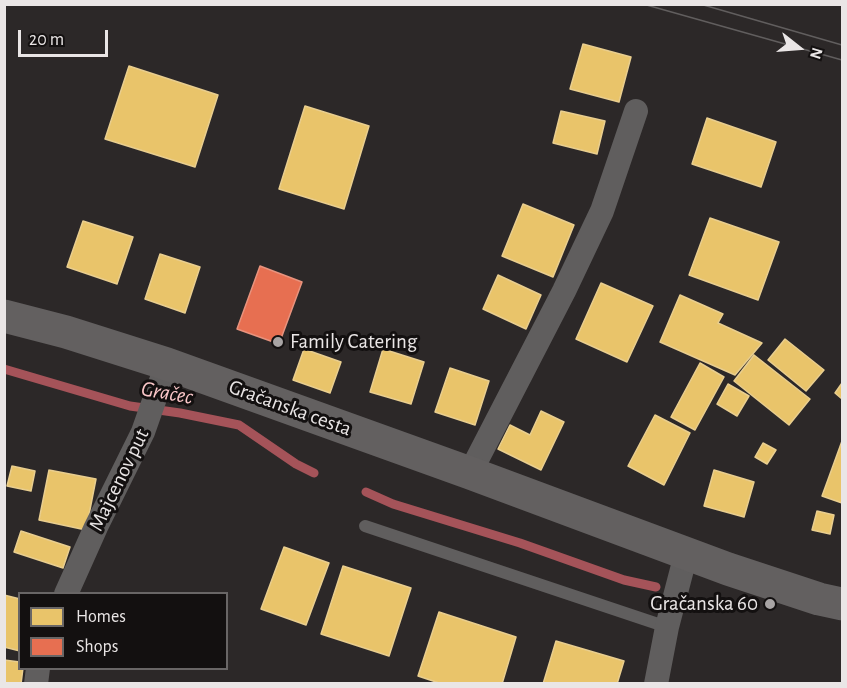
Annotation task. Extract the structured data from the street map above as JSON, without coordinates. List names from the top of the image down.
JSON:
{
  "streets": {
    "main road": ["Gračanska cesta"],
    "street": ["Majcenov put"]
  },
  "crossings": [
    ["Gračanska cesta", "Majcenov put"]
  ],
  "water": ["Gračec"],
  "places": ["Family Catering", "Gračanska 60"],
  "legend": ["Homes", "Shops"],
  "scale_bar": "20 m",
  "north": "right"
}
